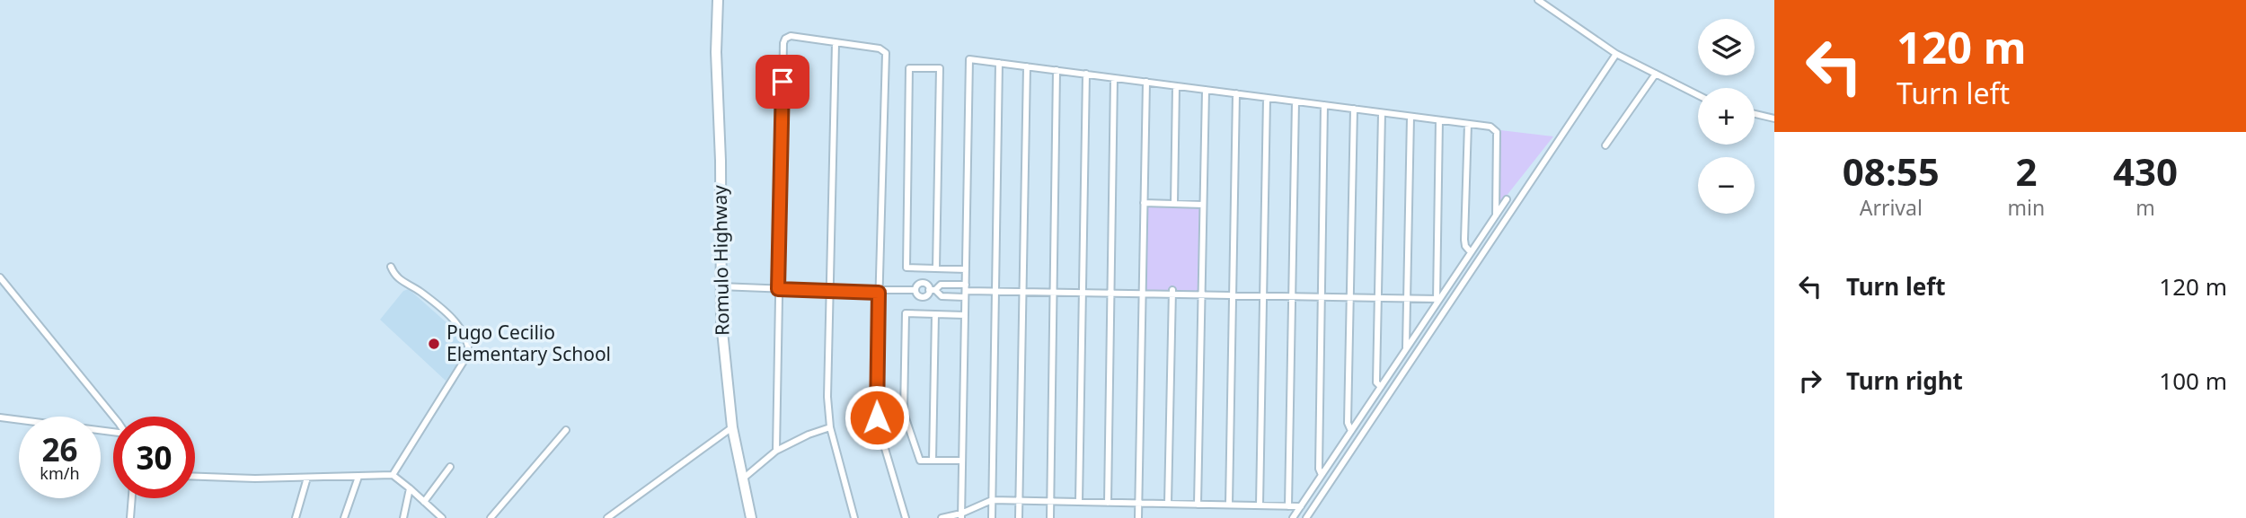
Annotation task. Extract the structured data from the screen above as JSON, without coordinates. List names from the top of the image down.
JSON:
{
  "streets": {
    "highway": ["Romulo Highway"]
  },
  "places": ["Pugo Cecilio Elementary School"],
  "page": {
    "turn": ["120 m", "Turn left"],
    "map_buttons": ["+", "−"],
    "eta": [
      "08:55",
      "Arrival",
      "2",
      "min",
      "430",
      "m"
    ],
    "list": [
      {
        "name": "Turn left",
        "value": "120 m"
      },
      {
        "name": "Turn right",
        "value": "100 m"
      }
    ],
    "speed": "26 km/h",
    "limit": "30"
  }
}
